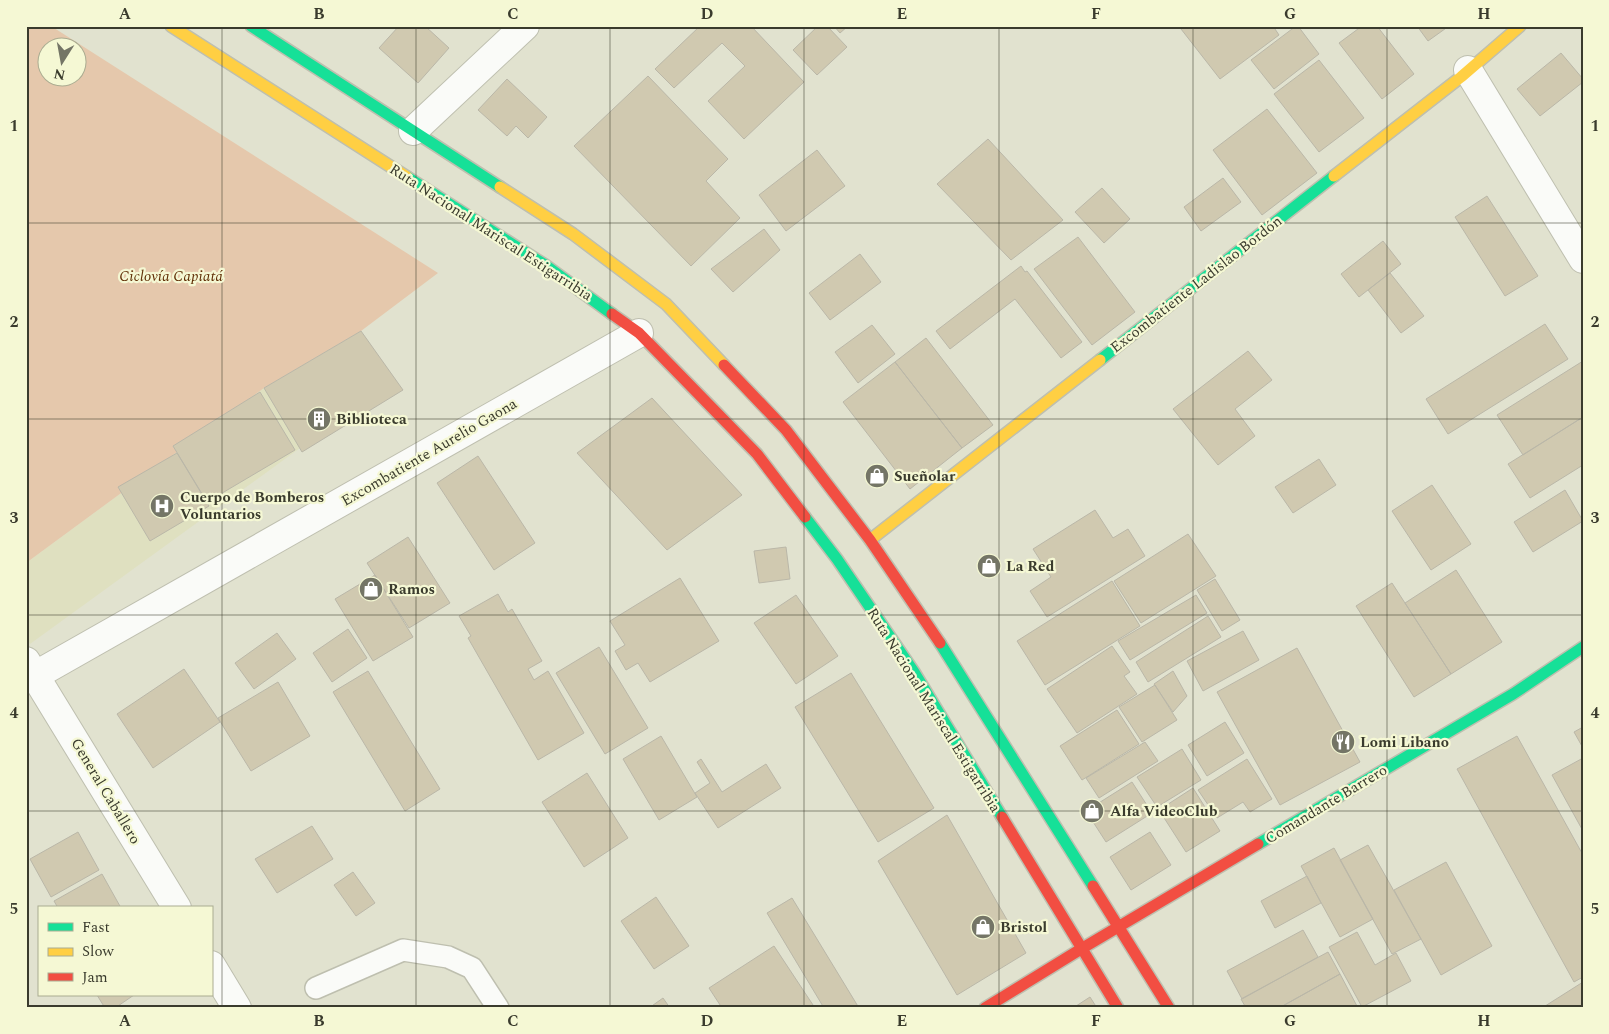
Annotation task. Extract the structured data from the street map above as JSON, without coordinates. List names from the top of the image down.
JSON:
{
  "streets": {
    "main road": ["Ruta Nacional Mariscal Estigarribia", "Excombatiente Ladislao Bordón", "Comandante Barrero"],
    "street": ["Excombatiente Aurelio Gaona", "General Caballero"]
  },
  "crossings": [
    ["Ruta Nacional Mariscal Estigarribia", "Excombatiente Aurelio Gaona"],
    ["Ruta Nacional Mariscal Estigarribia", "Comandante Barrero"],
    ["Excombatiente Aurelio Gaona", "General Caballero"]
  ],
  "parks": ["Ciclovía Capiatá"],
  "places": {
    "building": ["Biblioteca"],
    "shop": [
      "Sueñolar",
      "La Red",
      "Ramos",
      "Alfa VideoClub",
      "Bristol"
    ],
    "hospital": ["Cuerpo de Bomberos Voluntarios"],
    "restaurant": ["Lomi Libano"]
  },
  "legend": ["Fast", "Slow", "Jam"],
  "north": "bottom",
  "grid": {
    "columns": [
      "A",
      "B",
      "C",
      "D",
      "E",
      "F",
      "G",
      "H"
    ],
    "rows": [
      "1",
      "2",
      "3",
      "4",
      "5"
    ]
  }
}
